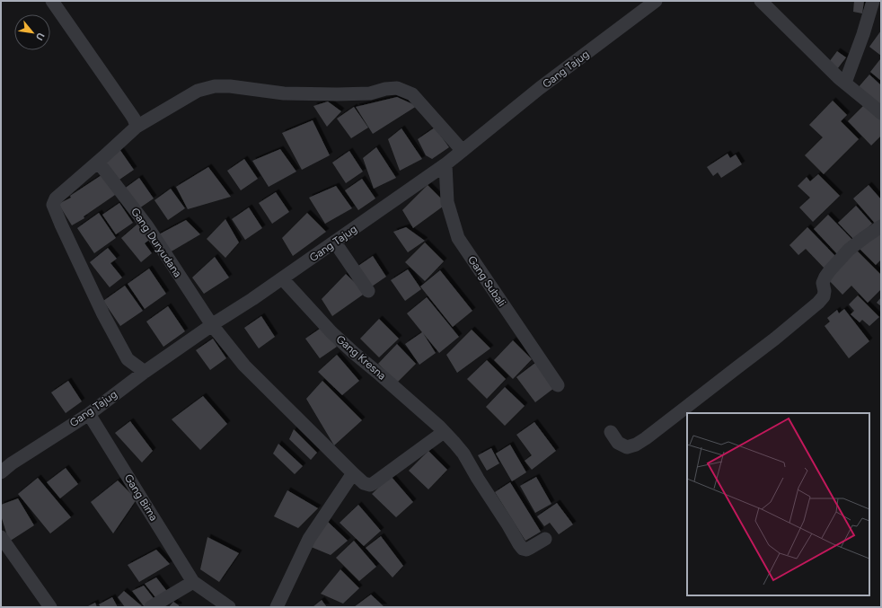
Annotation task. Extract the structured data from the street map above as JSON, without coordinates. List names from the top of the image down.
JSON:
{
  "streets": {
    "street": [
      "Gang Tajug",
      "Gang Duryudana",
      "Gang Subali",
      "Gang Kresna",
      "Gang Bima"
    ]
  },
  "crossings": [
    ["Gang Tajug", "Gang Duryudana"],
    ["Gang Tajug", "Gang Subali"],
    ["Gang Tajug", "Gang Kresna"],
    ["Gang Tajug", "Gang Bima"],
    ["Gang Duryudana", "Gang Kresna"]
  ],
  "north": "bottom right"
}
